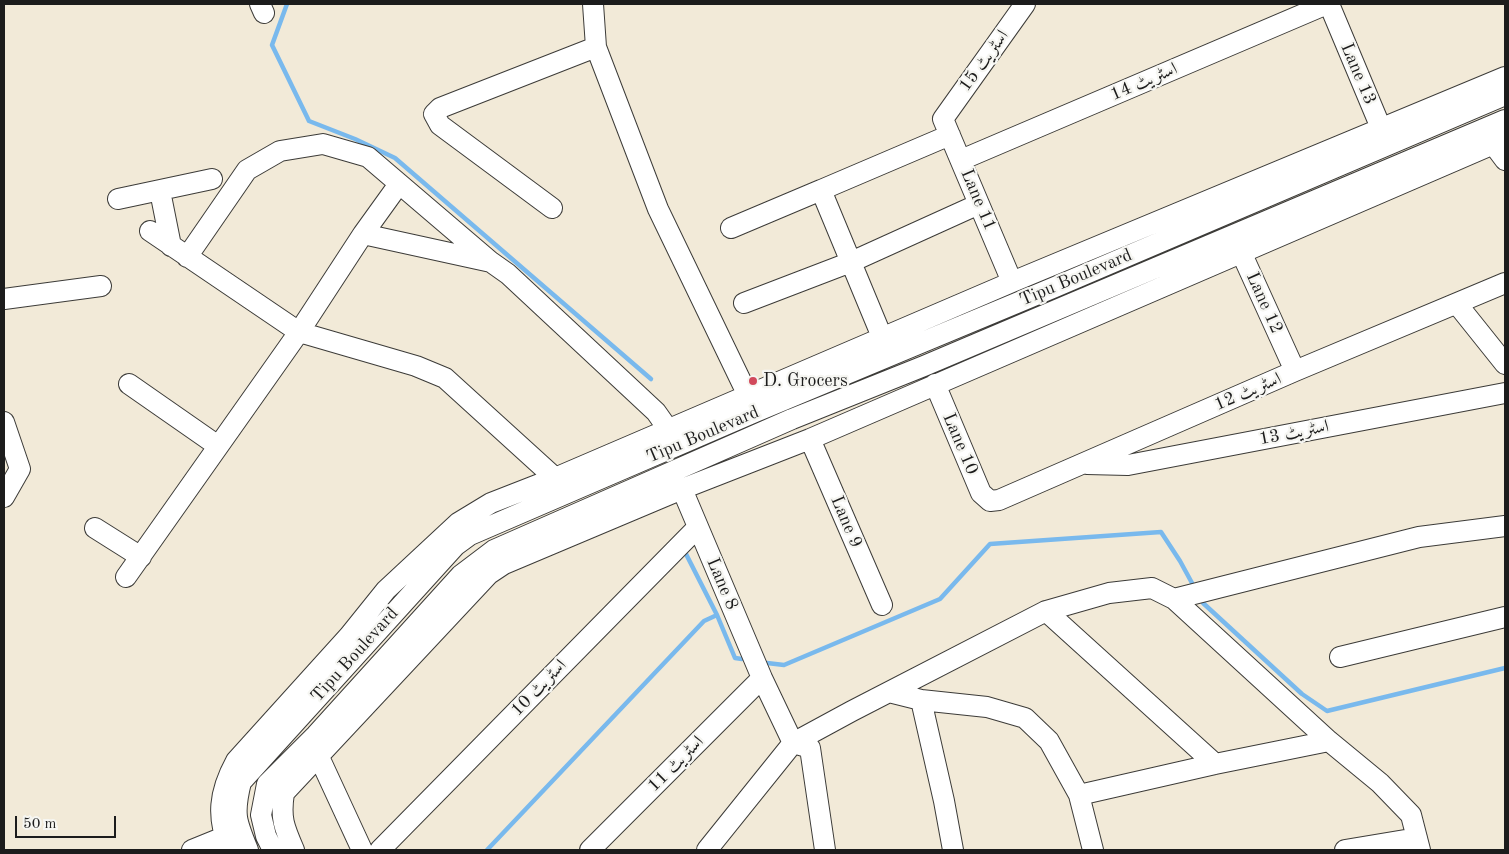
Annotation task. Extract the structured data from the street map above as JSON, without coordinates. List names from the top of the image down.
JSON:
{
  "streets": {
    "street": [
      "اسٹریٹ 15",
      "Lane 13",
      "اسٹریٹ 14",
      "Lane 11",
      "Tipu Boulevard",
      "Lane 12",
      "اسٹریٹ 12",
      "اسٹریٹ 13",
      "Lane 10",
      "Lane 9",
      "Lane 8",
      "اسٹریٹ 10",
      "اسٹریٹ 11"
    ]
  },
  "crossings": [
    ["اسٹریٹ 15", "Lane 11"],
    ["Lane 13", "اسٹریٹ 14"],
    ["Lane 13", "Tipu Boulevard"],
    ["اسٹریٹ 14", "Lane 11"],
    ["Tipu Boulevard", "Lane 12"],
    ["Lane 12", "اسٹریٹ 12"],
    ["اسٹریٹ 12", "اسٹریٹ 13"],
    ["اسٹریٹ 12", "Lane 10"],
    ["Lane 8", "اسٹریٹ 10"],
    ["Lane 8", "اسٹریٹ 11"]
  ],
  "places": ["D. Grocers"],
  "scale_bar": "50 m"
}
